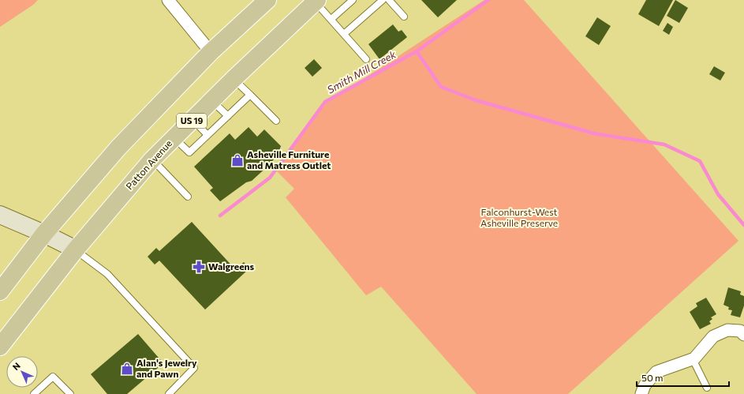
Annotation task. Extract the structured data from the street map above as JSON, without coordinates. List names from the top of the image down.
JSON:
{
  "streets": {
    "main road": ["US 19", "Patton Avenue"]
  },
  "water": ["Smith Mill Creek"],
  "parks": ["Falconhurst-West Asheville Preserve"],
  "places": {
    "shop": ["Asheville Furniture and Matress Outlet", "Alan's Jewelry and Pawn"],
    "pharmacy": ["Walgreens"]
  },
  "scale_bar": "50 m",
  "north": "top left"
}
